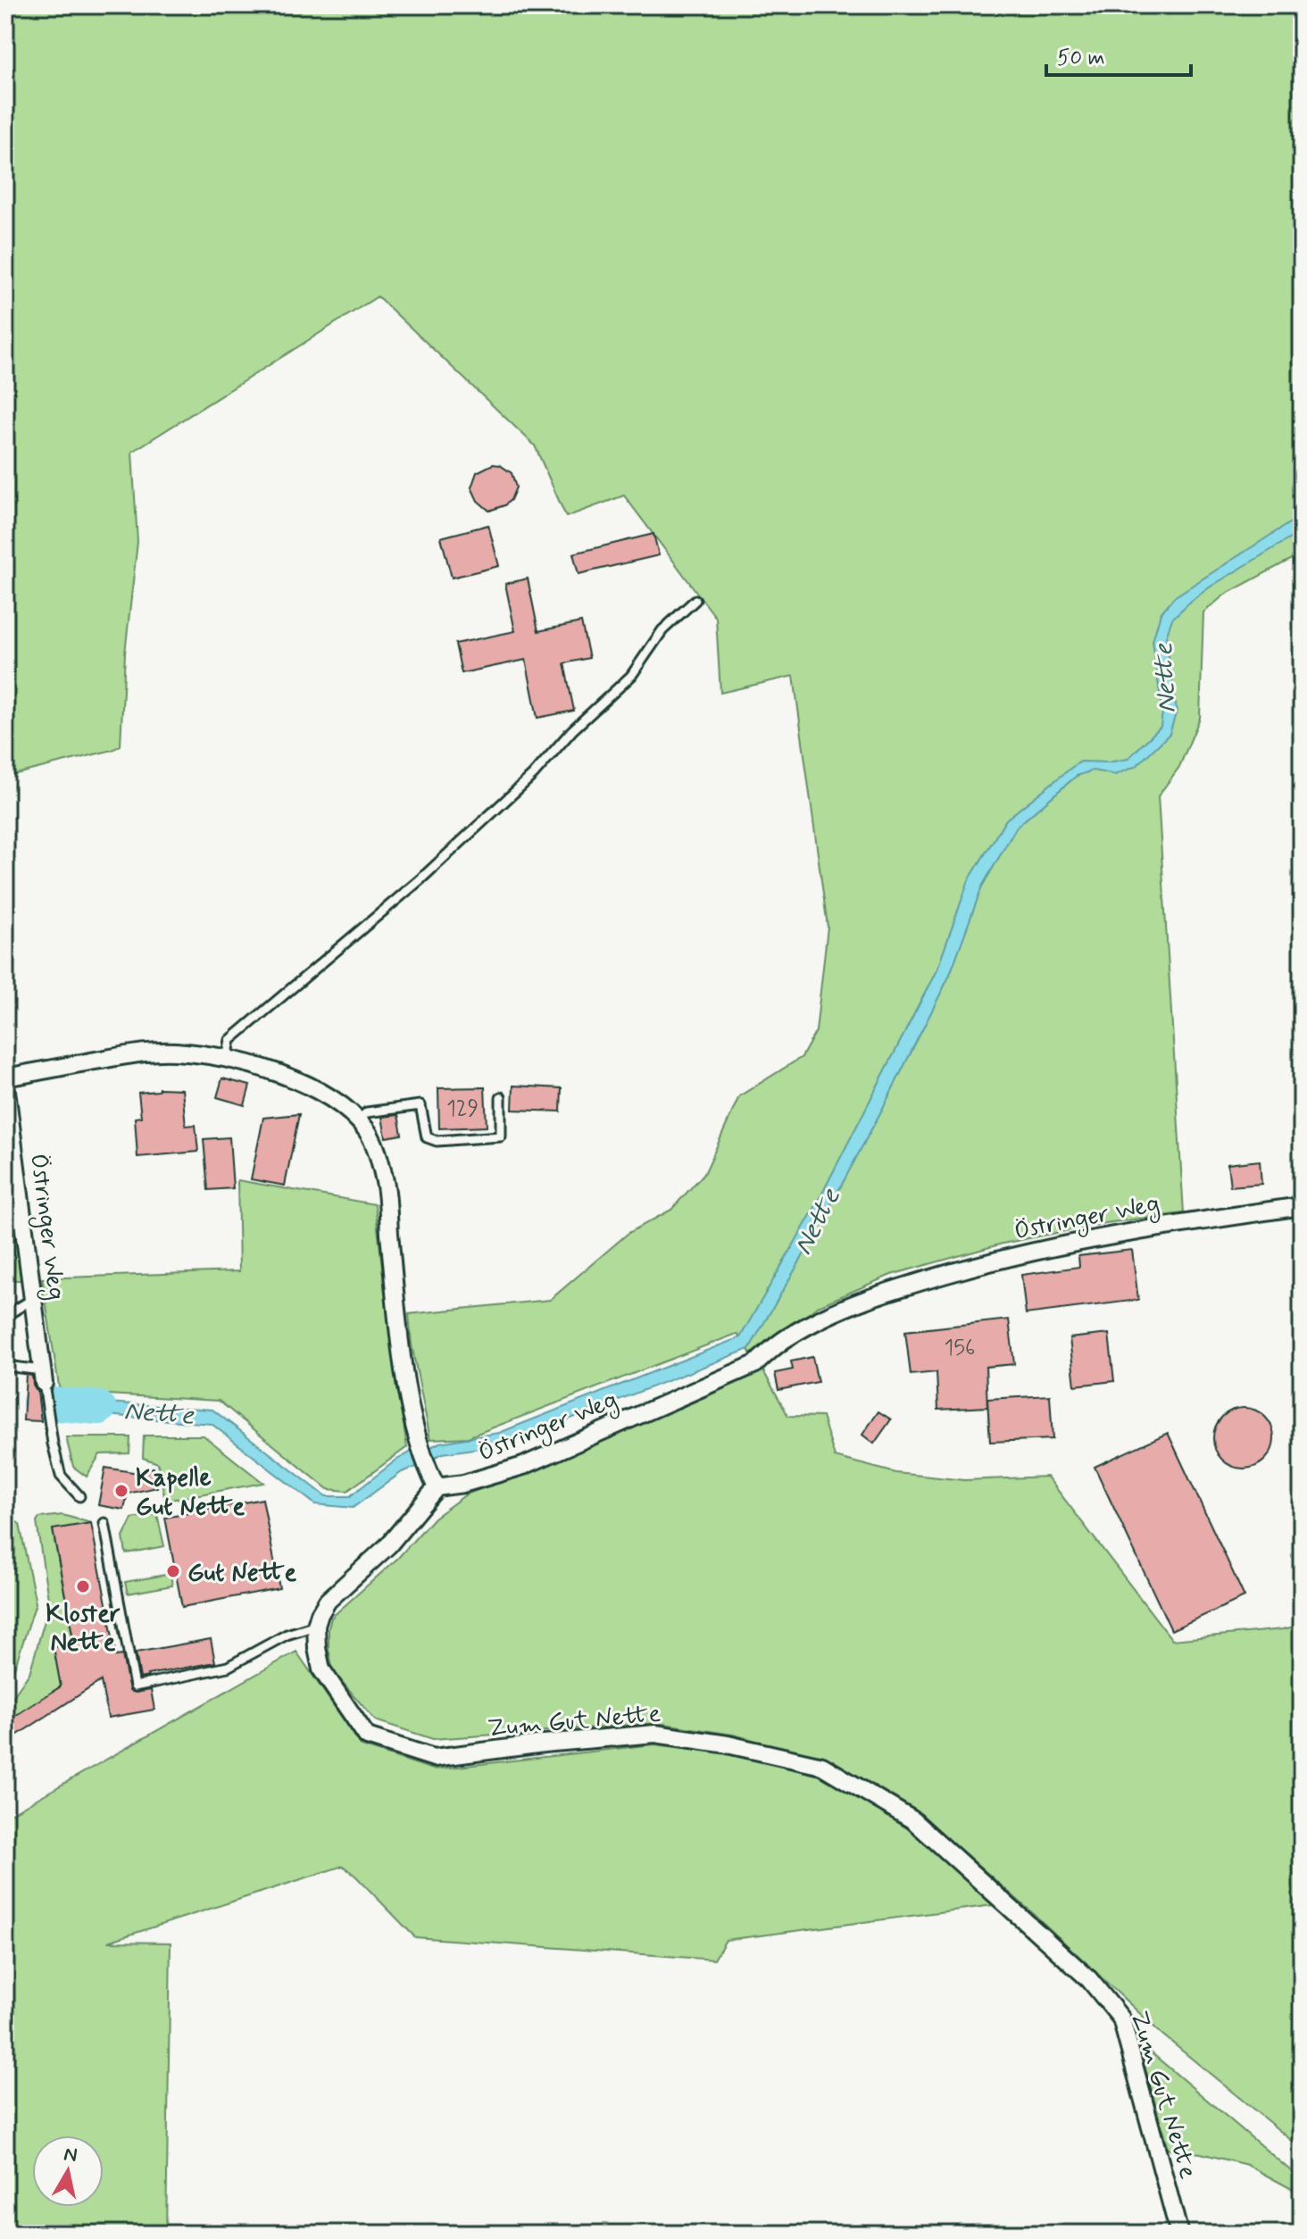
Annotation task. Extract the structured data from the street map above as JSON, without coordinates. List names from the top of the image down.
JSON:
{
  "streets": {
    "street": ["Östringer Weg", "Zum Gut Nette"]
  },
  "water": ["Nette"],
  "places": ["Kapelle Gut Nette", "Gut Nette", "Kloster Nette"],
  "house_numbers": ["129", "156"],
  "scale_bar": "50 m",
  "north": "top"
}
